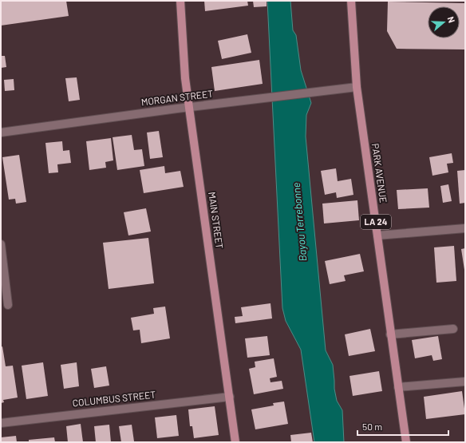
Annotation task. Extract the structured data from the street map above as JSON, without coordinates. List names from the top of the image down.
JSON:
{
  "streets": {
    "main road": ["PARK AVENUE", "MAIN STREET", "LA 24"],
    "street": ["MORGAN STREET", "COLUMBUS STREET"]
  },
  "crossings": [
    ["MORGAN STREET", "PARK AVENUE"],
    ["MORGAN STREET", "MAIN STREET"],
    ["MAIN STREET", "COLUMBUS STREET"]
  ],
  "water": ["Bayou Terrebonne"],
  "scale_bar": "50 m",
  "north": "right"
}
